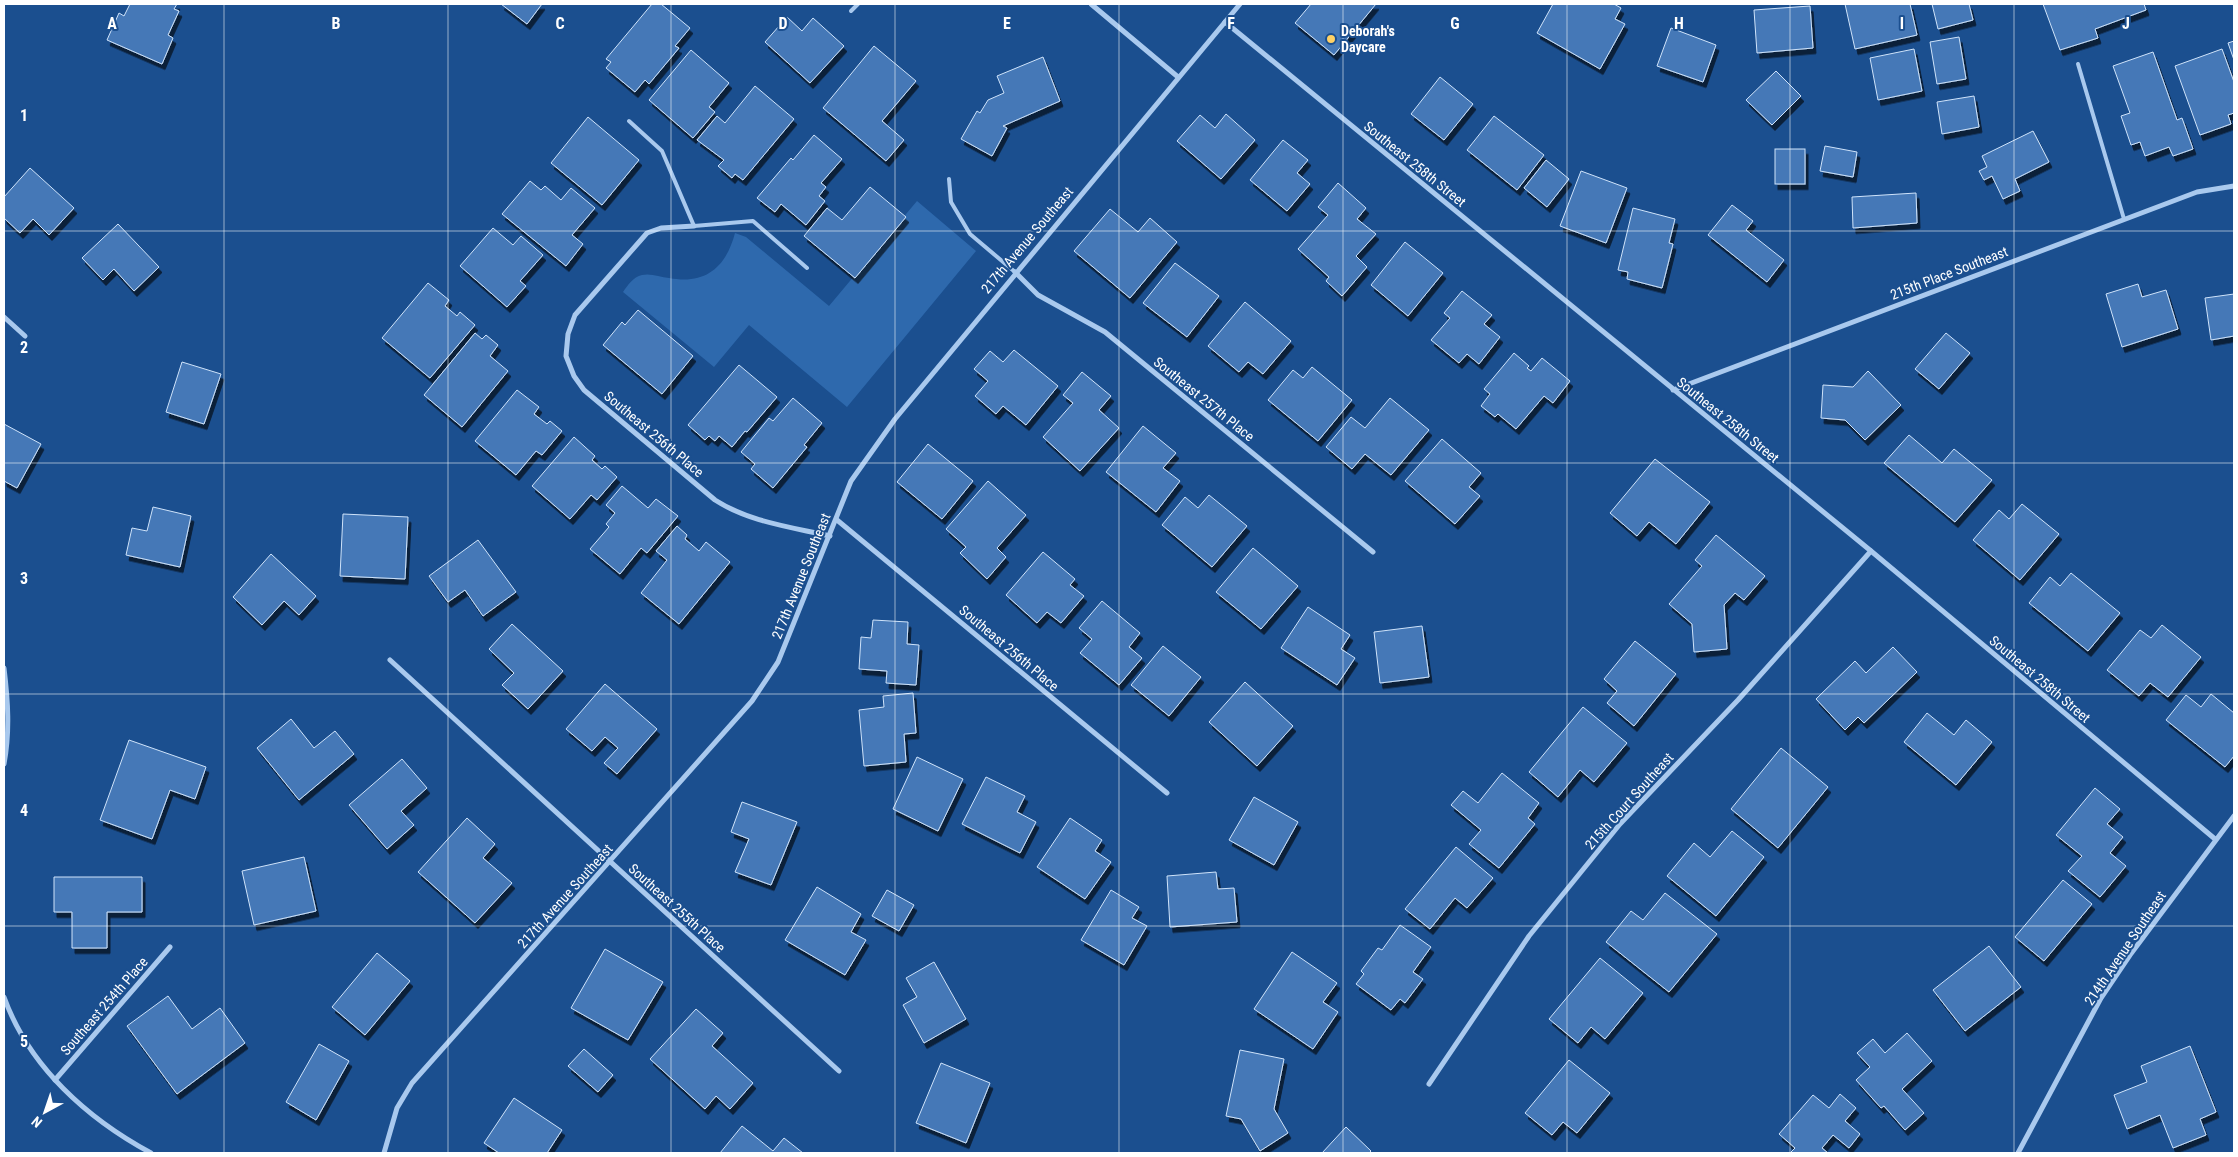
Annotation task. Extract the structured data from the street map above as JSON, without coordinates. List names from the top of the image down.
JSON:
{
  "streets": {
    "street": [
      "Southeast 258th Street",
      "217th Avenue Southeast",
      "215th Place Southeast",
      "Southeast 257th Place",
      "Southeast 256th Place",
      "215th Court Southeast",
      "Southeast 255th Place",
      "214th Avenue Southeast",
      "Southeast 254th Place"
    ]
  },
  "crossings": [
    ["Southeast 258th Street", "217th Avenue Southeast"],
    ["Southeast 258th Street", "215th Place Southeast"],
    ["Southeast 258th Street", "215th Court Southeast"],
    ["Southeast 258th Street", "214th Avenue Southeast"],
    ["217th Avenue Southeast", "Southeast 257th Place"],
    ["217th Avenue Southeast", "Southeast 256th Place"],
    ["217th Avenue Southeast", "Southeast 255th Place"]
  ],
  "places": ["Deborah's Daycare"],
  "north": "bottom left",
  "grid": {
    "columns": [
      "A",
      "B",
      "C",
      "D",
      "E",
      "F",
      "G",
      "H",
      "I",
      "J"
    ],
    "rows": [
      "1",
      "2",
      "3",
      "4",
      "5"
    ]
  }
}
